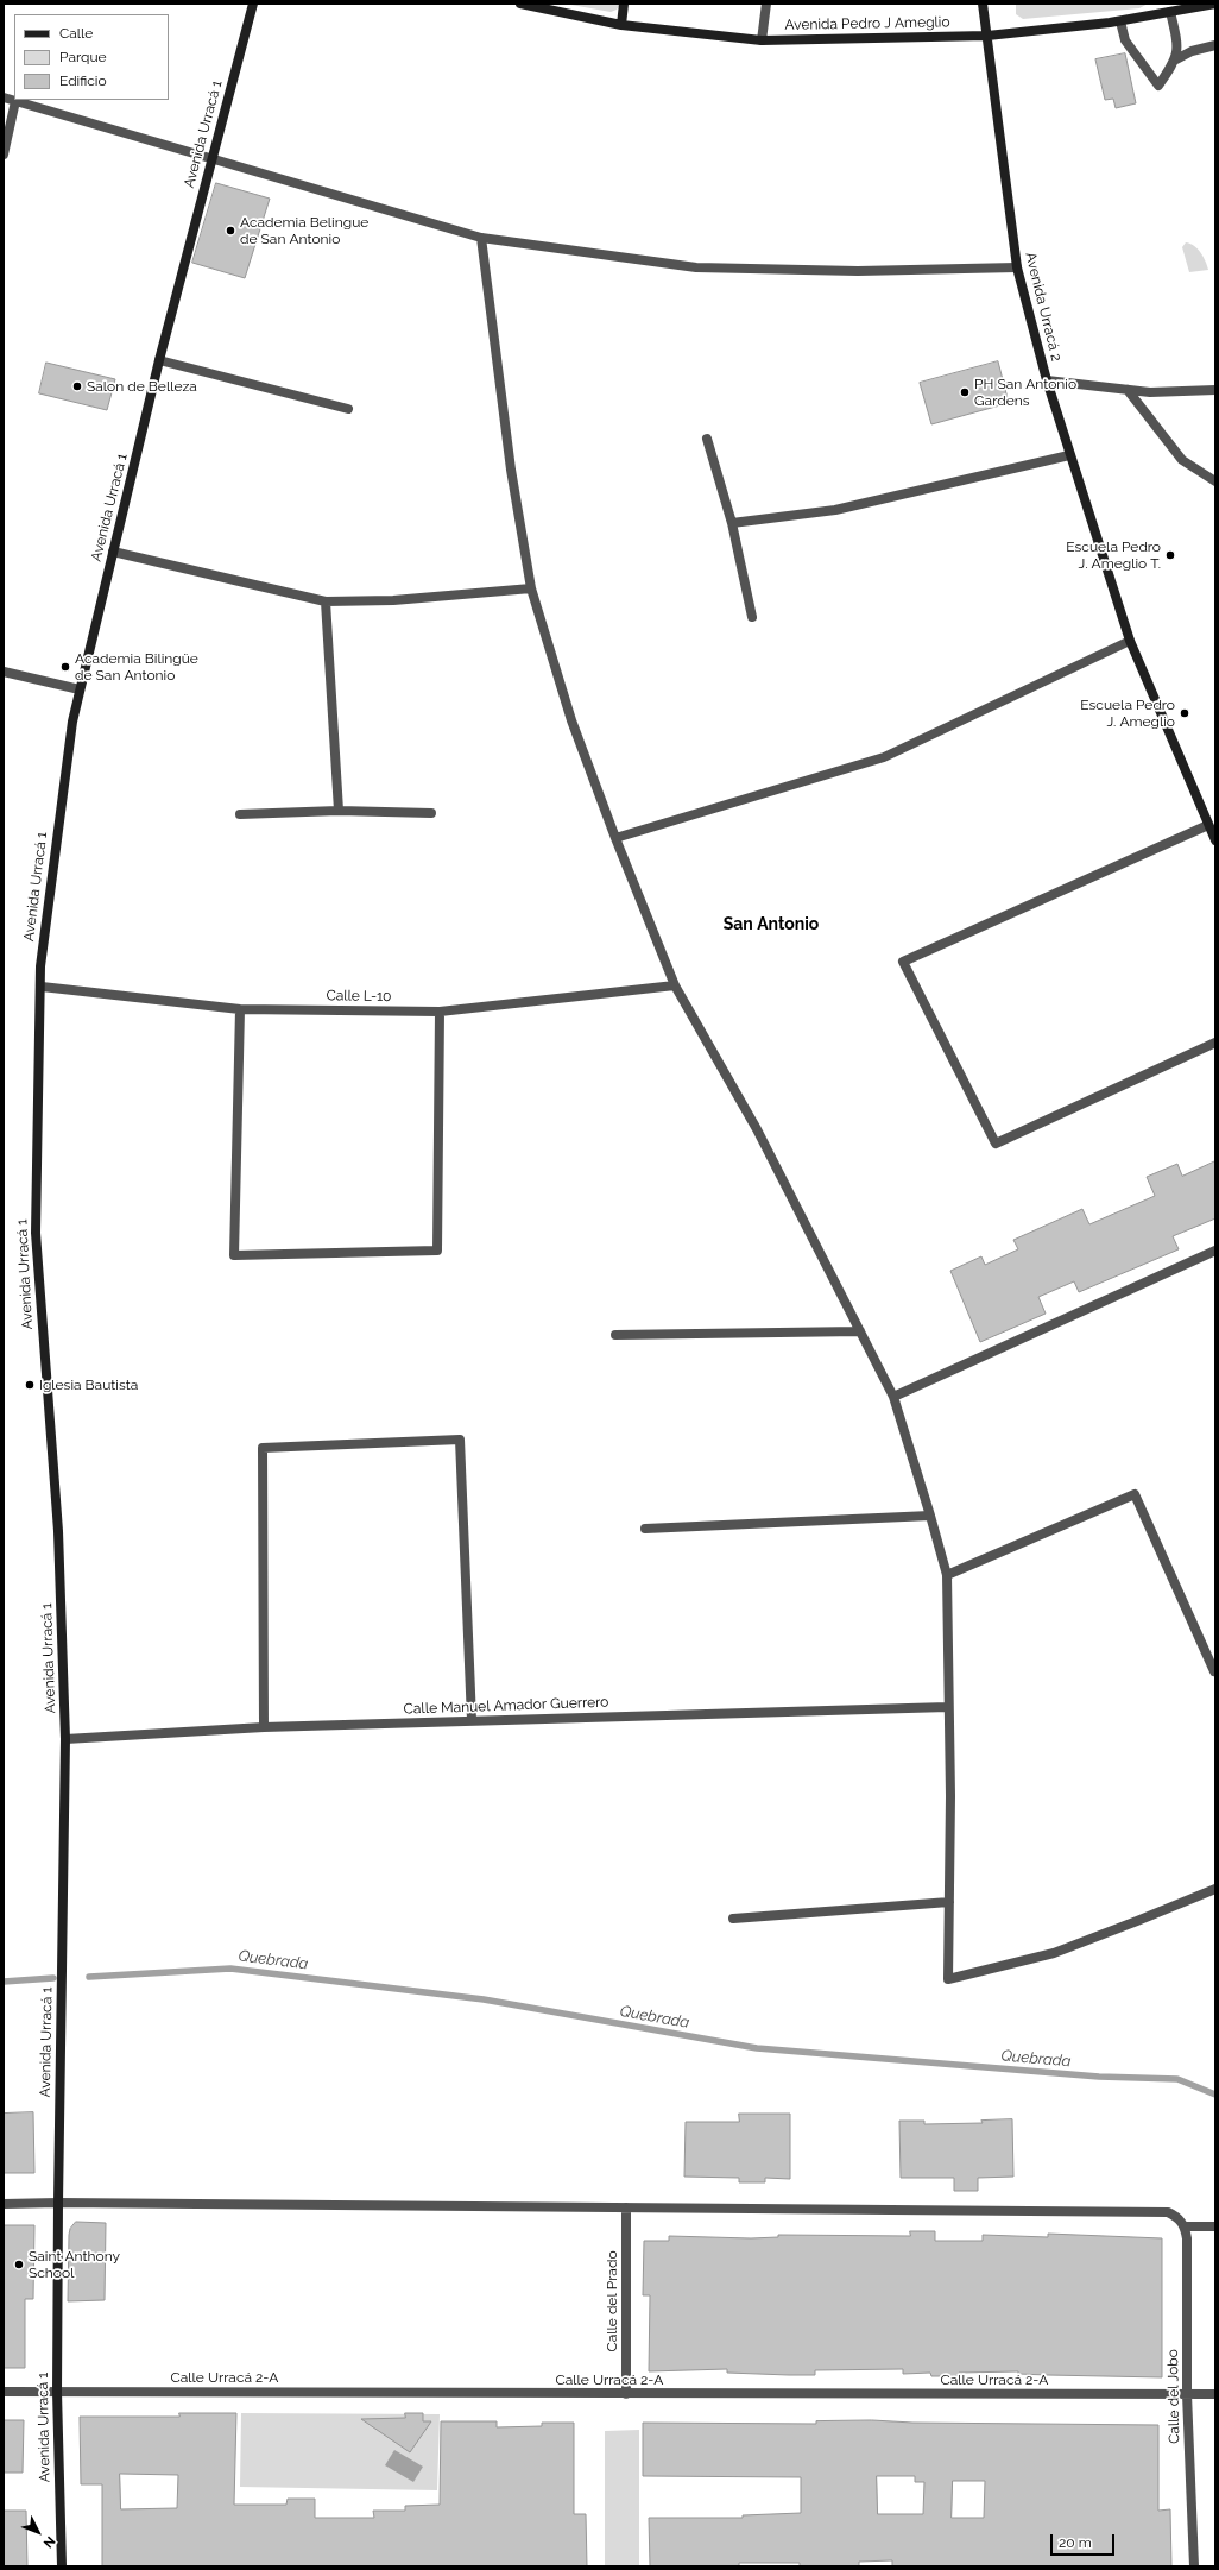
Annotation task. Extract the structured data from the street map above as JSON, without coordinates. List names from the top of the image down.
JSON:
{
  "streets": {
    "street": [
      "Avenida Pedro J Ameglio",
      "Avenida Urracá 1",
      "Avenida Urracá 2",
      "Calle L-10",
      "Calle Manuel Amador Guerrero",
      "Calle del Prado",
      "Calle Urracá 2-A",
      "Calle del Jobo"
    ]
  },
  "crossings": [
    ["Avenida Pedro J Ameglio", "Avenida Urracá 2"],
    ["Avenida Urracá 1", "Calle L-10"],
    ["Avenida Urracá 1", "Calle Manuel Amador Guerrero"],
    ["Avenida Urracá 1", "Calle Urracá 2-A"],
    ["Calle del Prado", "Calle Urracá 2-A"],
    ["Calle Urracá 2-A", "Calle del Jobo"]
  ],
  "districts": ["San Antonio"],
  "water": ["Quebrada"],
  "places": [
    "Academia Belingue de San Antonio",
    "Salon de Belleza",
    "PH San Antonio Gardens",
    "Escuela Pedro J. Ameglio T.",
    "Academia Bilingüe de San Antonio",
    "Escuela Pedro J. Ameglio",
    "Iglesia Bautista",
    "Saint Anthony School"
  ],
  "legend": ["Calle", "Parque", "Edificio"],
  "scale_bar": "20 m",
  "north": "bottom right"
}
